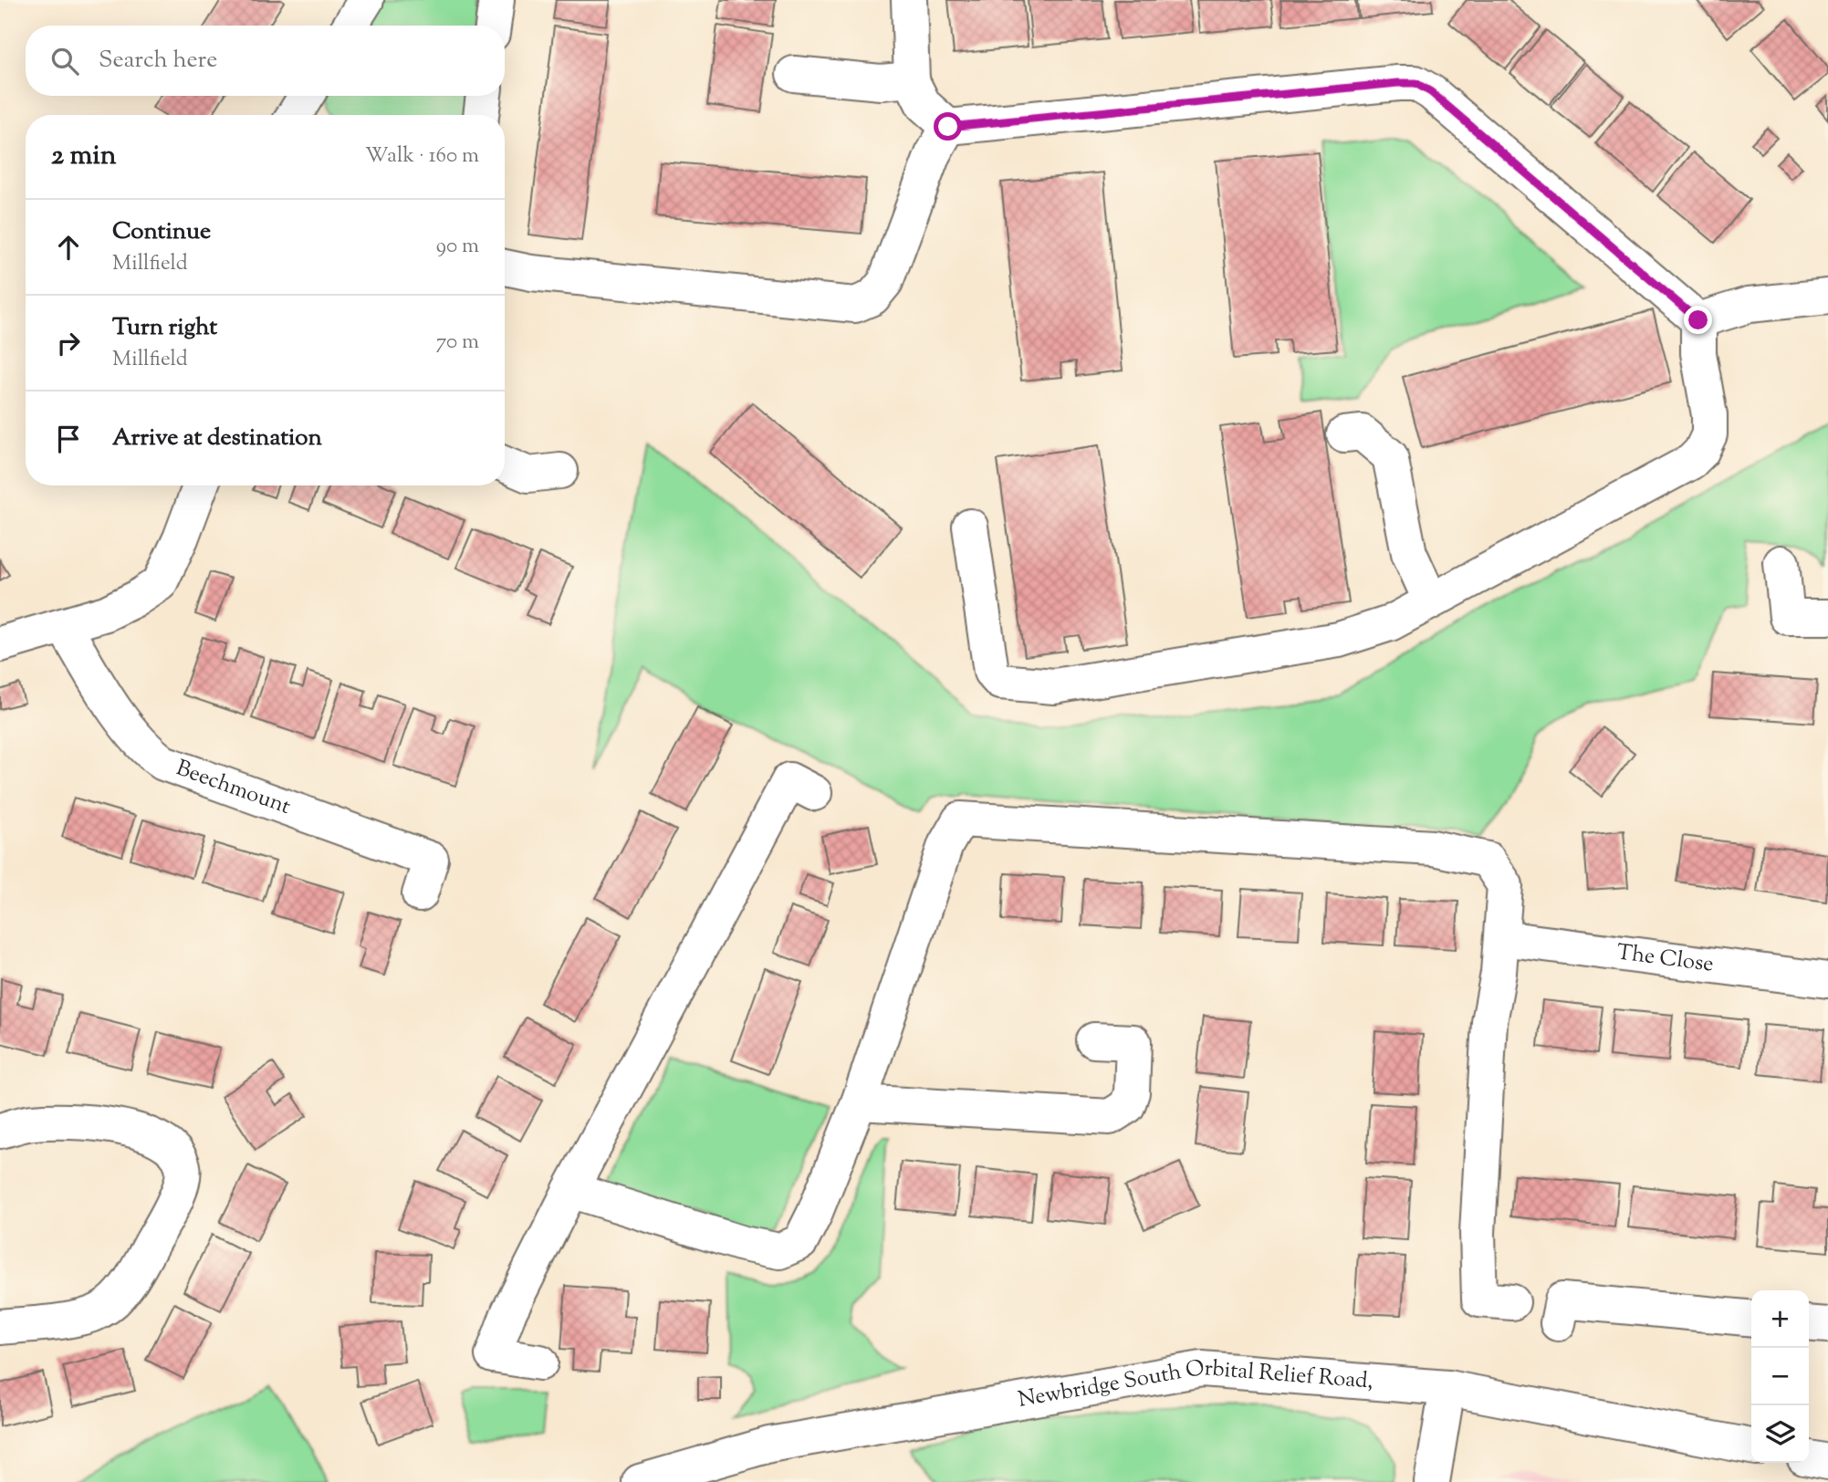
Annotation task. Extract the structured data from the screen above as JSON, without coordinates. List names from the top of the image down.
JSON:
{
  "streets": {
    "street": ["Beechmount", "The Close", "Newbridge South Orbital Relief Road,"]
  },
  "page": {
    "search": "Search here",
    "heading": ["2 min", "Walk · 160 m"],
    "list": [
      ["Continue", "Millfield", "90 m"],
      ["Turn right", "Millfield", "70 m"],
      "Arrive at destination"
    ],
    "map_buttons": ["+", "−"]
  }
}
